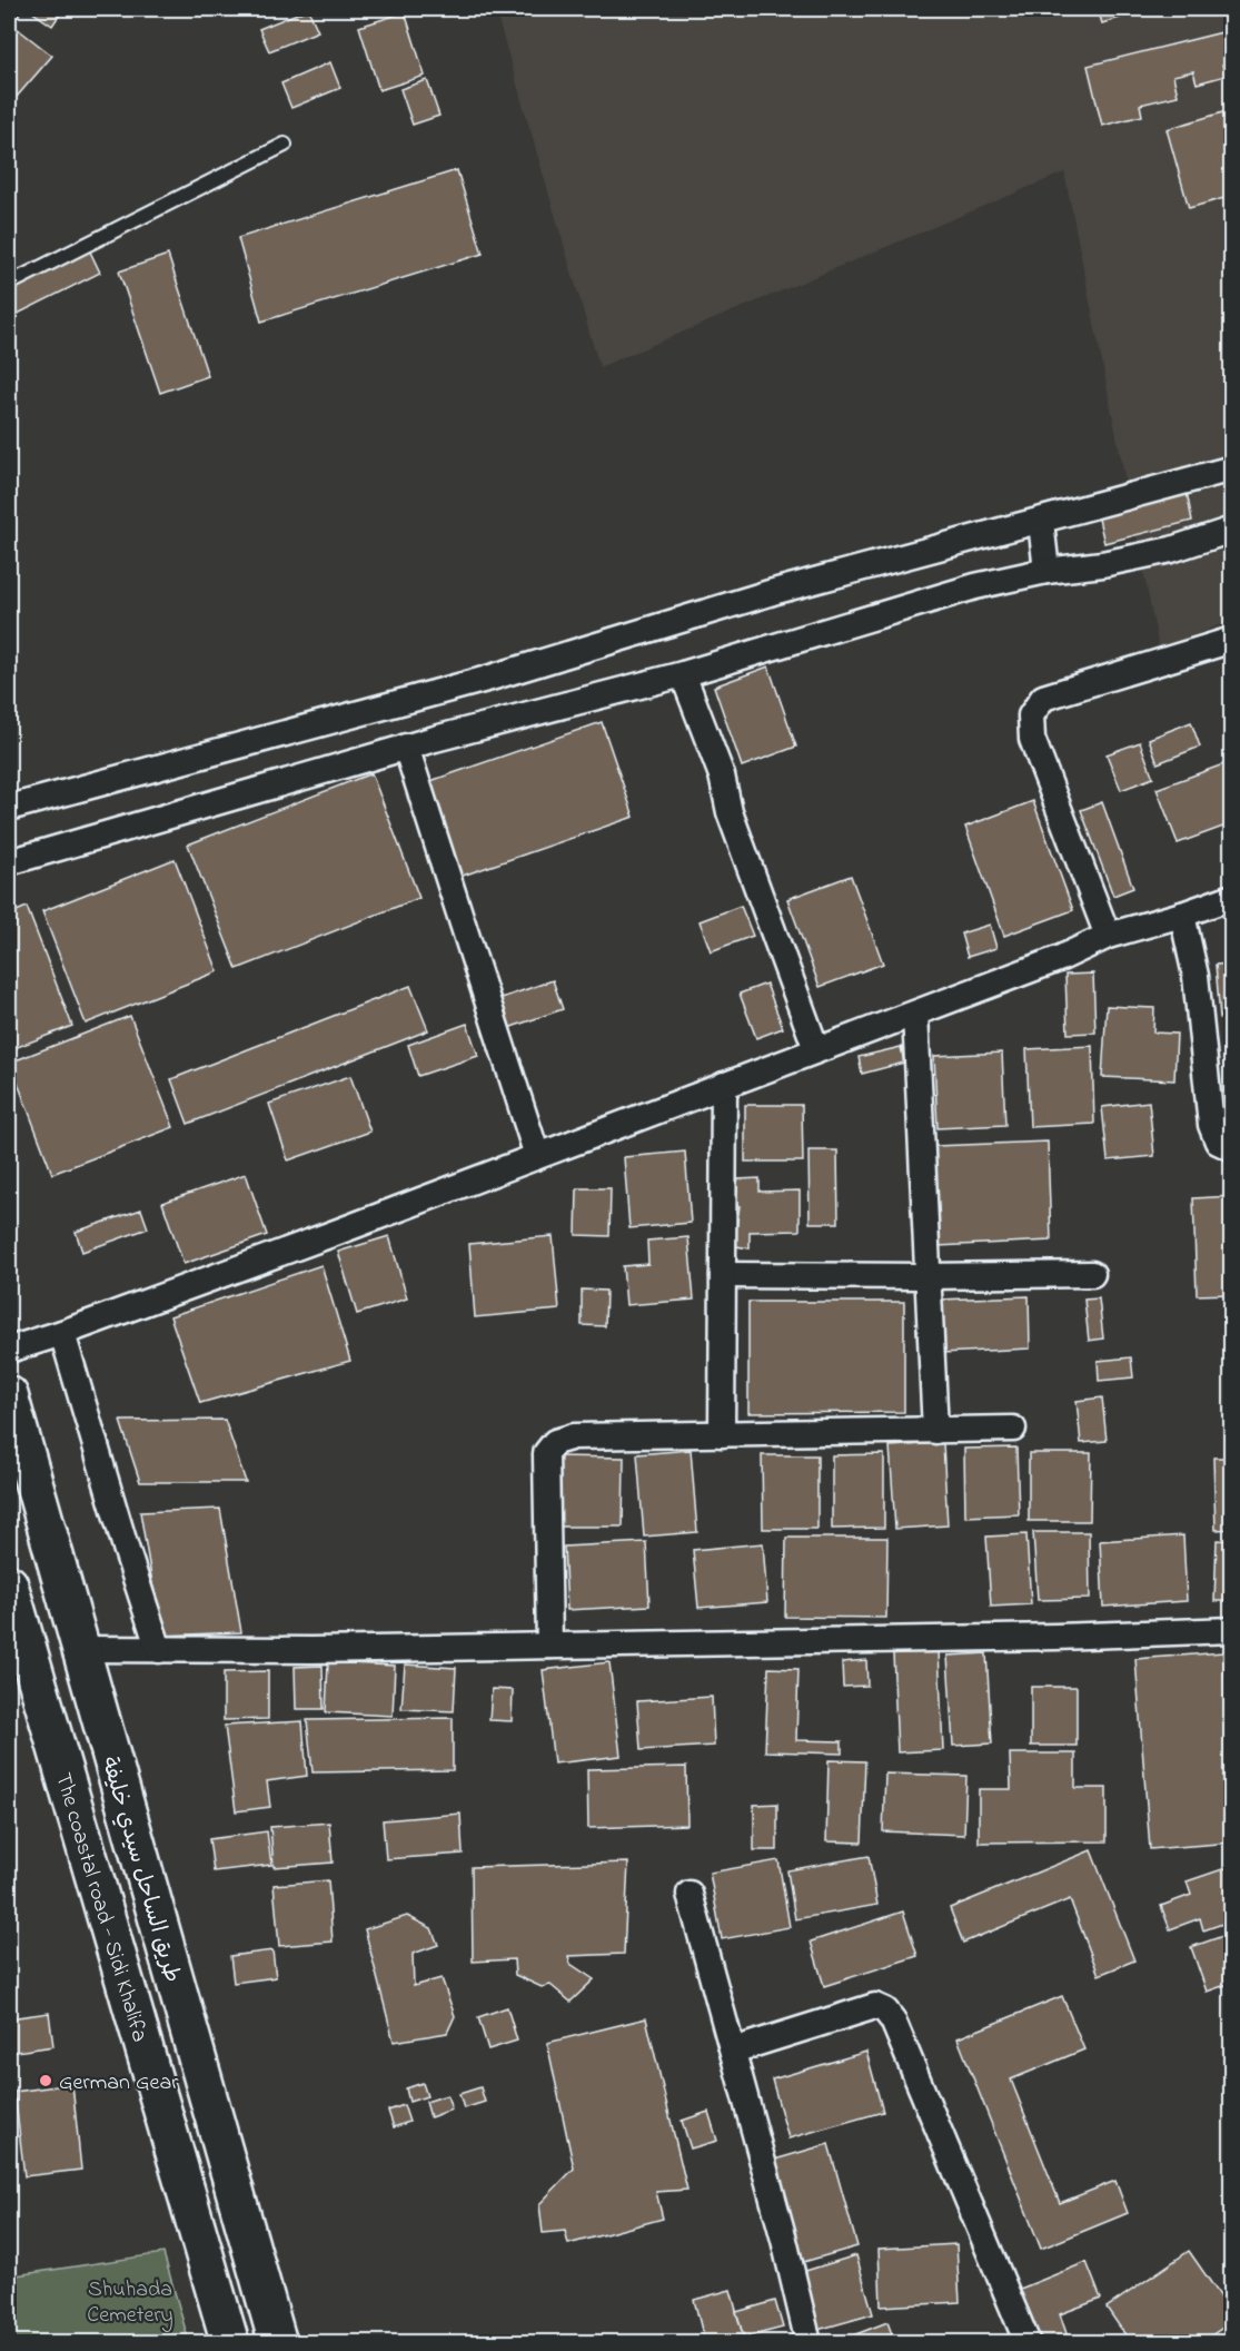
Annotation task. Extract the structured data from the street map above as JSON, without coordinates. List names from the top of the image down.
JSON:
{
  "streets": {
    "highway": ["طريق الساحل سيدي خليفة", "The coastal road - Sidi Khalifa"]
  },
  "parks": ["Shuhada Cemetery"],
  "places": ["German Gear"]
}
